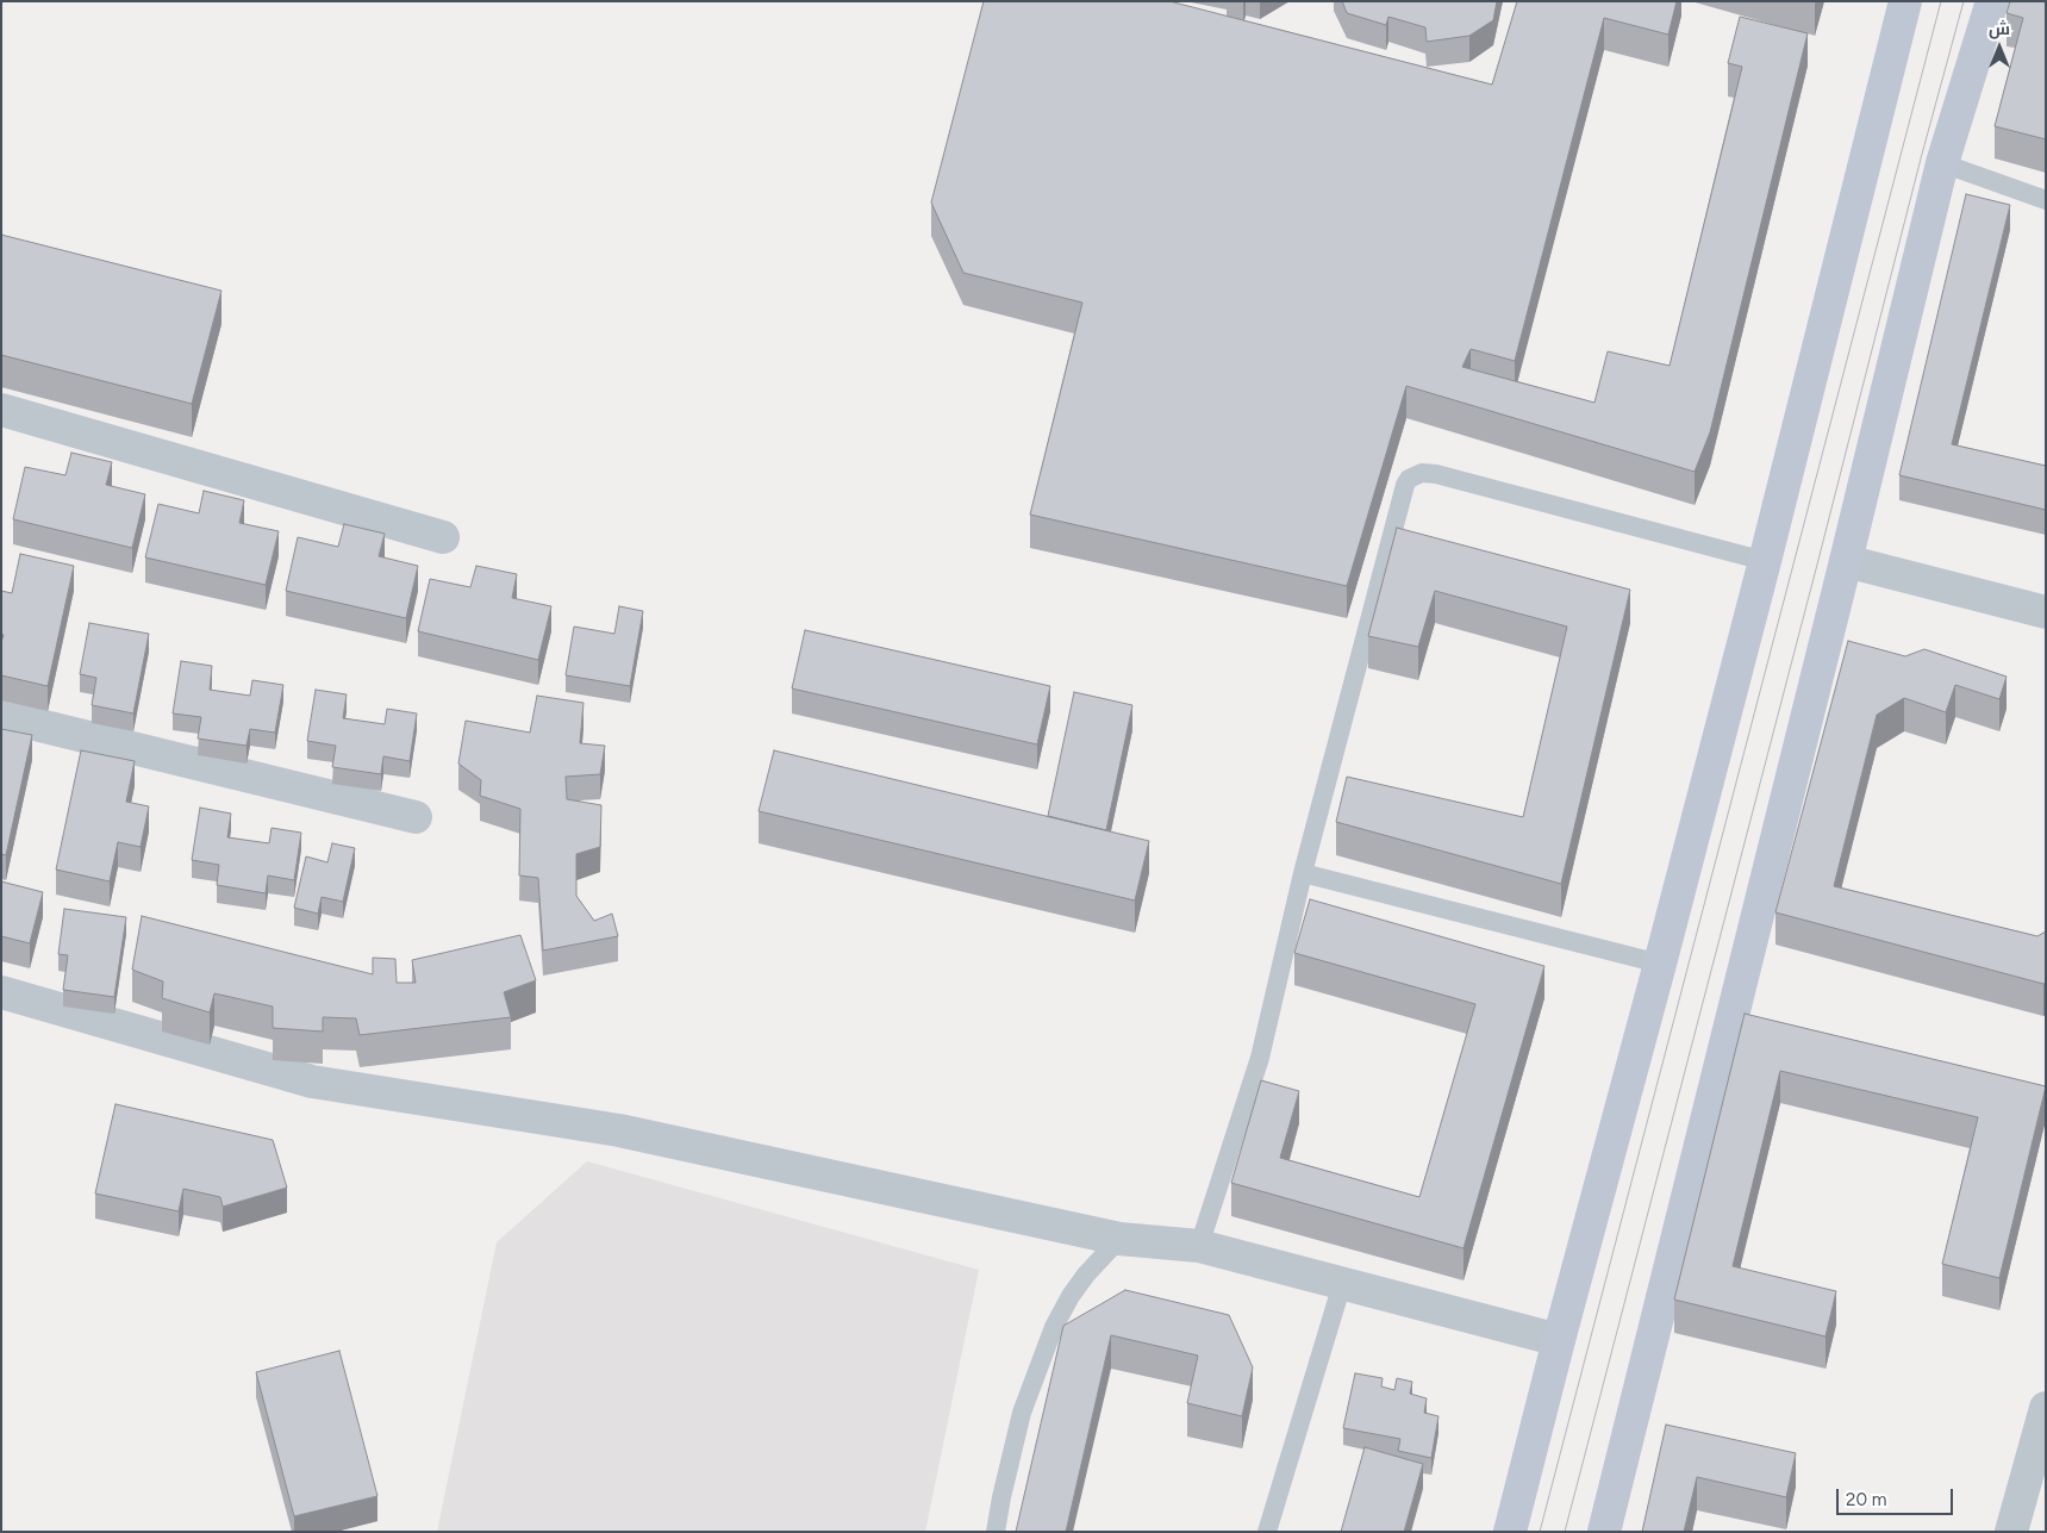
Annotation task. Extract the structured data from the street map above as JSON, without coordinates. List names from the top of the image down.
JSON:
{
  "scale_bar": "20 m",
  "north": "top"
}
